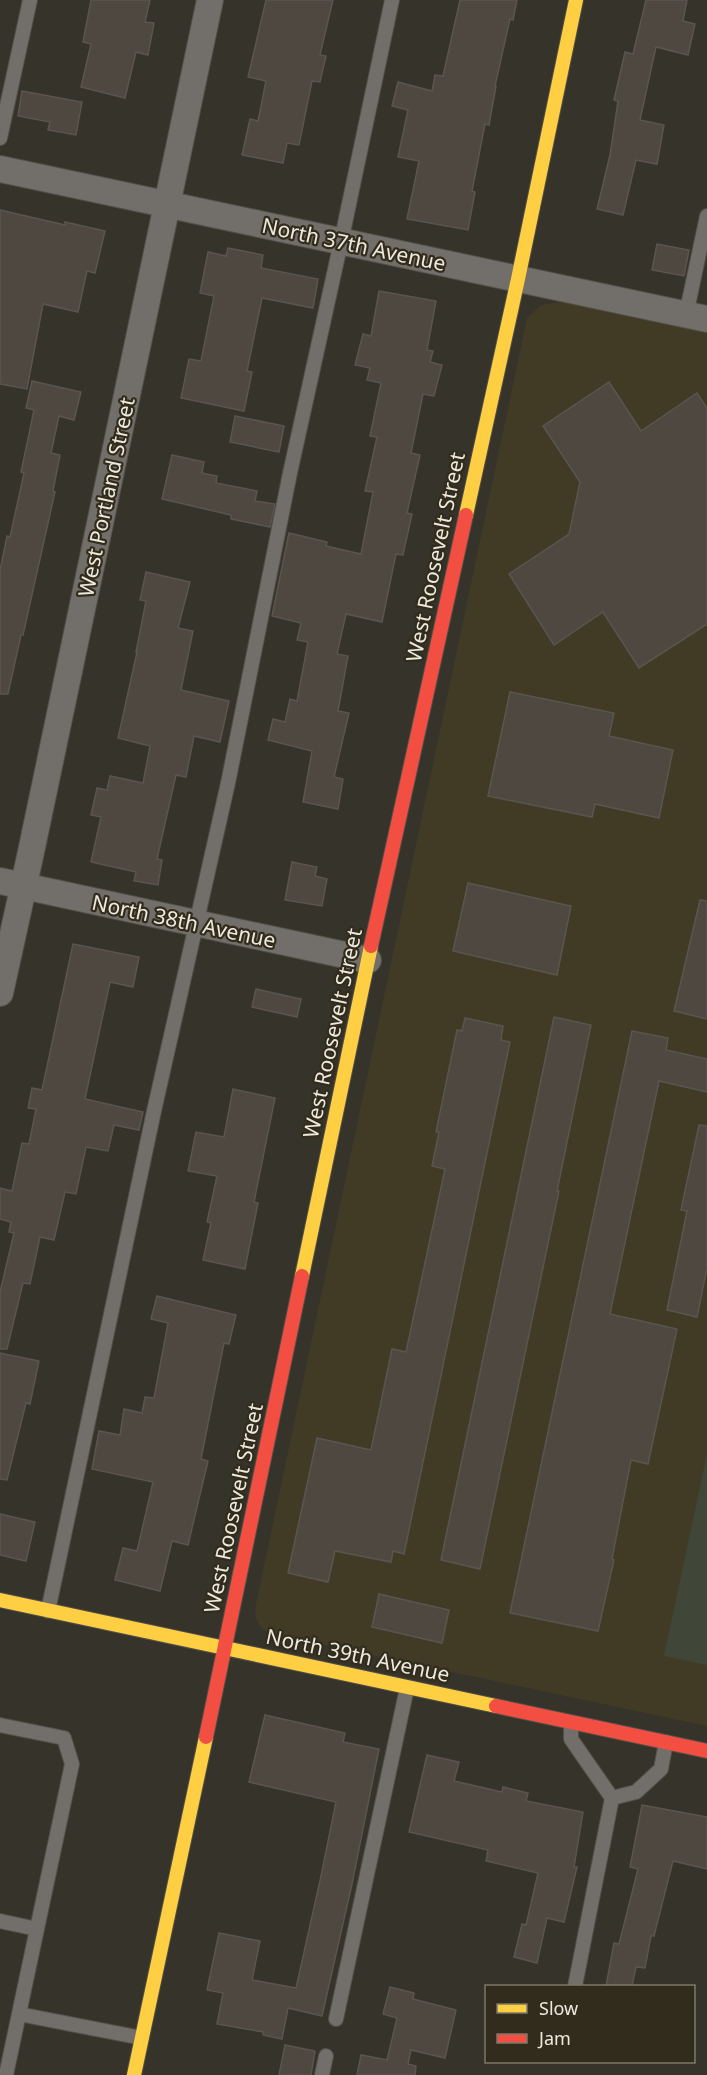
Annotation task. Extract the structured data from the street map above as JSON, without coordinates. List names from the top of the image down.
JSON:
{
  "streets": {
    "street": [
      "North 37th Avenue",
      "West Portland Street",
      "West Roosevelt Street",
      "North 38th Avenue",
      "North 39th Avenue"
    ]
  },
  "crossings": [
    ["North 37th Avenue", "West Portland Street"],
    ["North 37th Avenue", "West Roosevelt Street"],
    ["West Portland Street", "North 38th Avenue"],
    ["West Roosevelt Street", "North 38th Avenue"],
    ["West Roosevelt Street", "North 39th Avenue"]
  ],
  "legend": ["Slow", "Jam"]
}
